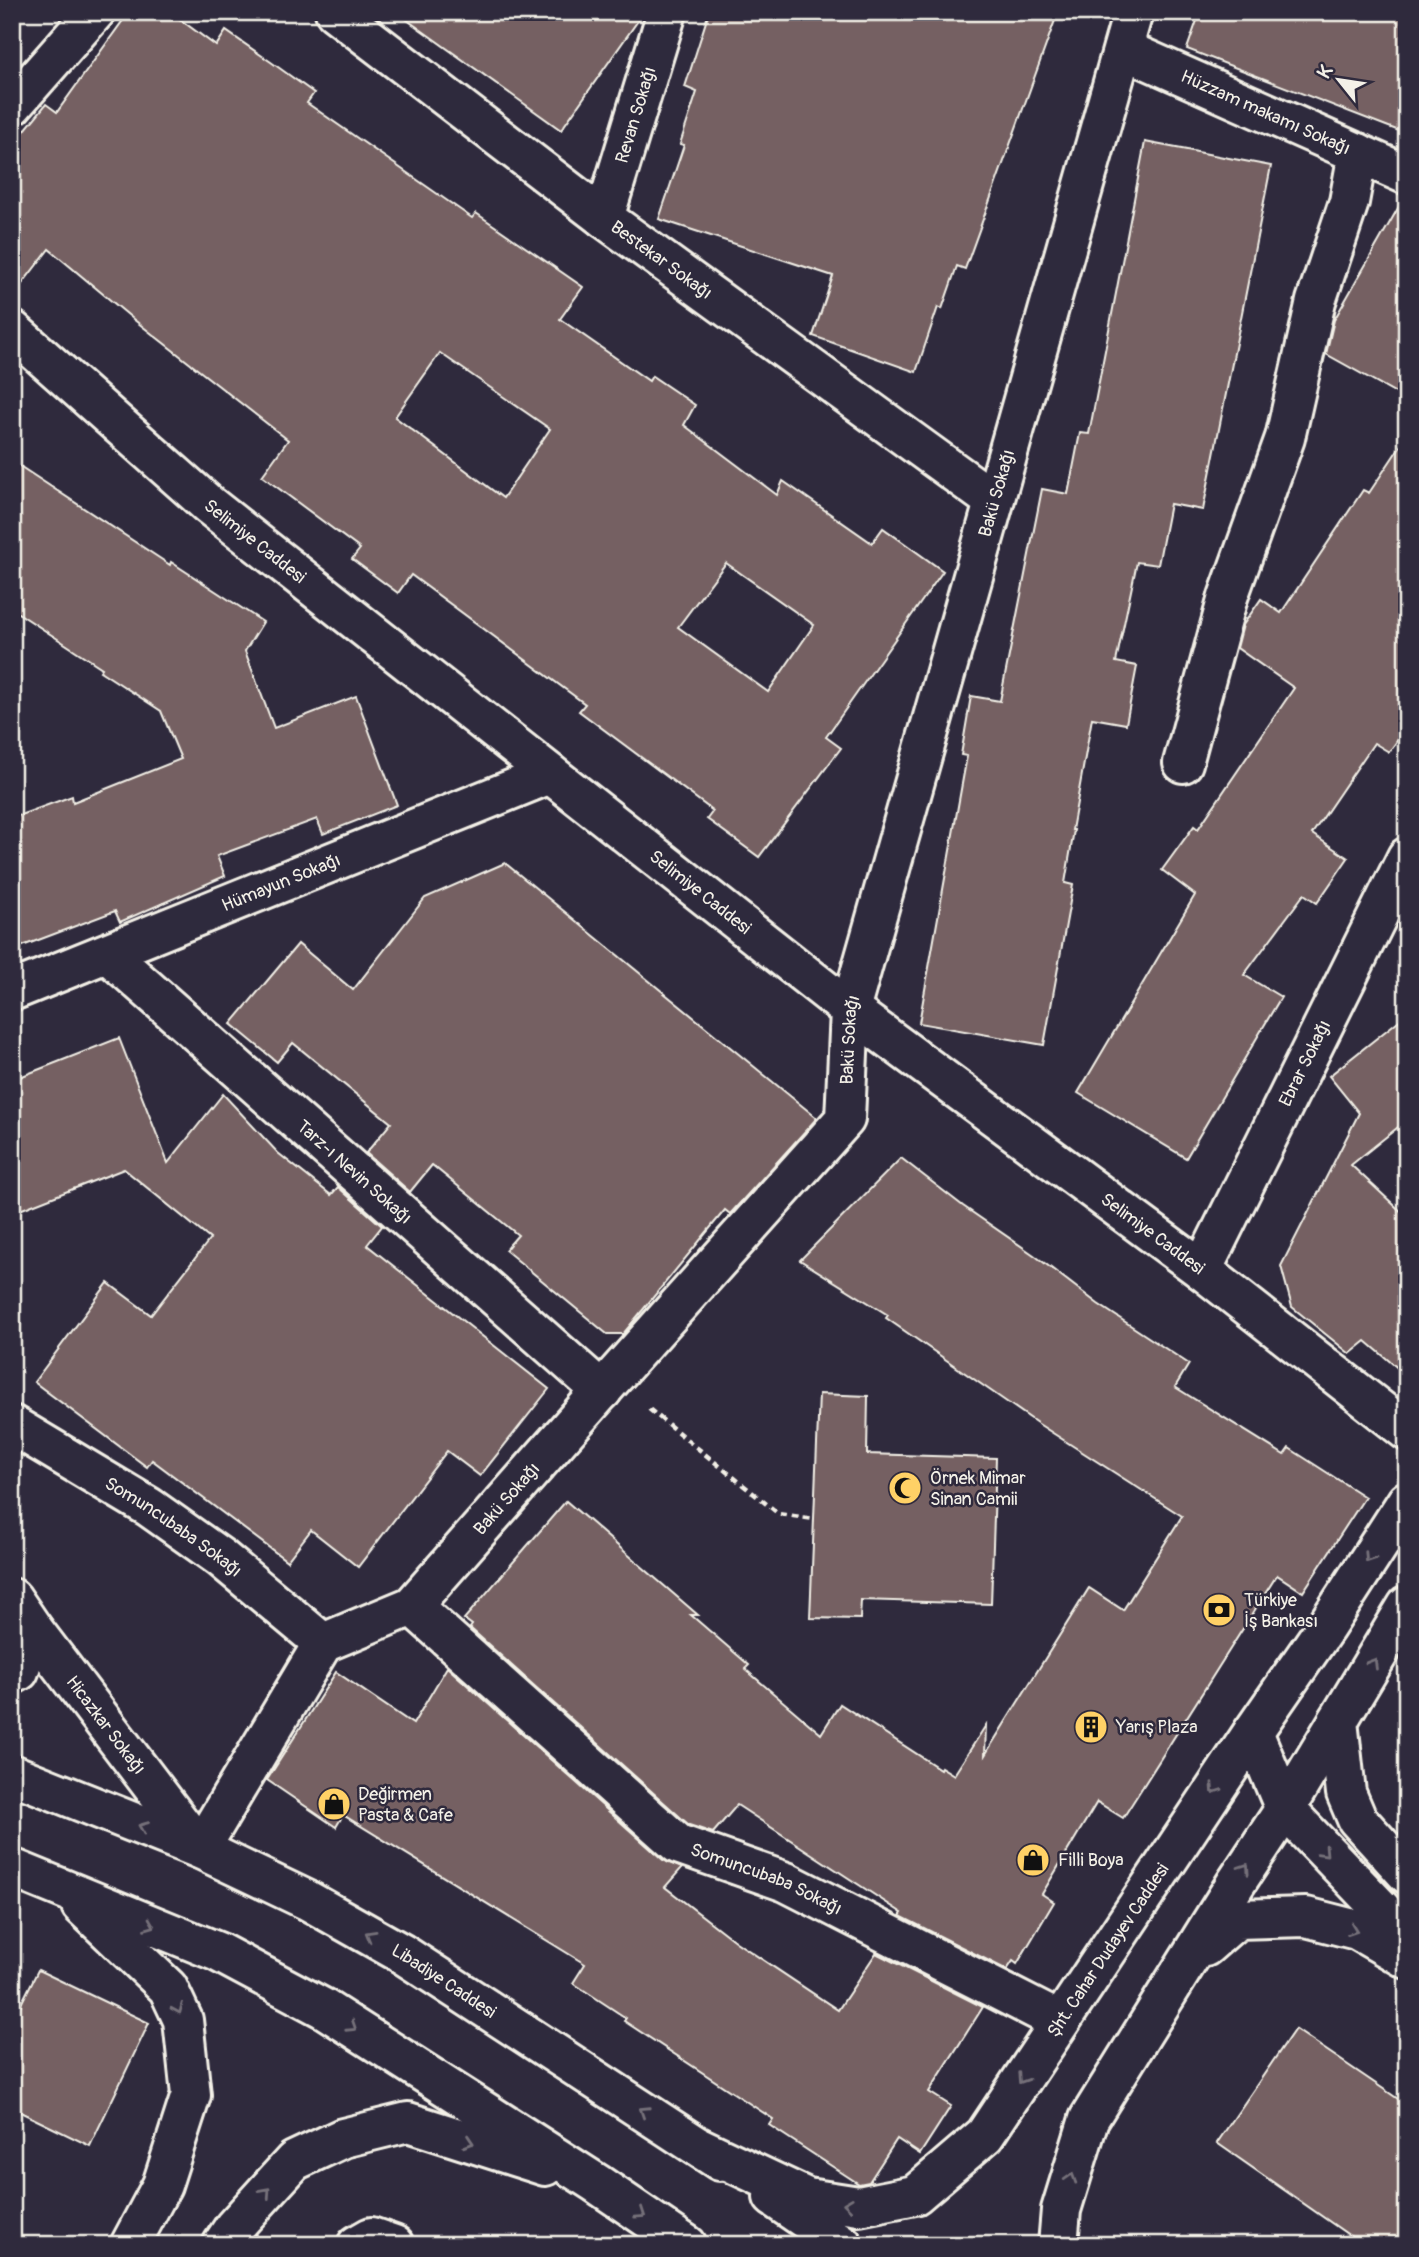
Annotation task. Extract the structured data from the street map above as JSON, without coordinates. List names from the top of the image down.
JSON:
{
  "streets": {
    "street": [
      "Hüzzam makamı Sokağı",
      "Revan Sokağı",
      "Bestekar Sokağı",
      "Bakü Sokağı",
      "Selimiye Caddesi",
      "Hümayun Sokağı",
      "Ebrar Sokağı",
      "Tarz-ı Nevin Sokağı",
      "Somuncubaba Sokağı",
      "Hicazkar Sokağı",
      "Şht. Cahar Dudayev Caddesi",
      "Libadiye Caddesi"
    ]
  },
  "crossings": [
    ["Hüzzam makamı Sokağı", "Bakü Sokağı"],
    ["Revan Sokağı", "Bestekar Sokağı"],
    ["Bestekar Sokağı", "Bakü Sokağı"],
    ["Bakü Sokağı", "Selimiye Caddesi"],
    ["Bakü Sokağı", "Tarz-ı Nevin Sokağı"],
    ["Bakü Sokağı", "Somuncubaba Sokağı"],
    ["Selimiye Caddesi", "Hümayun Sokağı"],
    ["Selimiye Caddesi", "Ebrar Sokağı"],
    ["Hümayun Sokağı", "Tarz-ı Nevin Sokağı"],
    ["Somuncubaba Sokağı", "Şht. Cahar Dudayev Caddesi"],
    ["Hicazkar Sokağı", "Libadiye Caddesi"],
    ["Şht. Cahar Dudayev Caddesi", "Libadiye Caddesi"]
  ],
  "places": {
    "mosque": ["Örnek Mimar Sinan Camii"],
    "bank": ["Türkiye İş Bankası"],
    "building": ["Yarış Plaza"],
    "shop": ["Değirmen Pasta & Cafe", "Filli Boya"]
  },
  "north": "top left"
}
